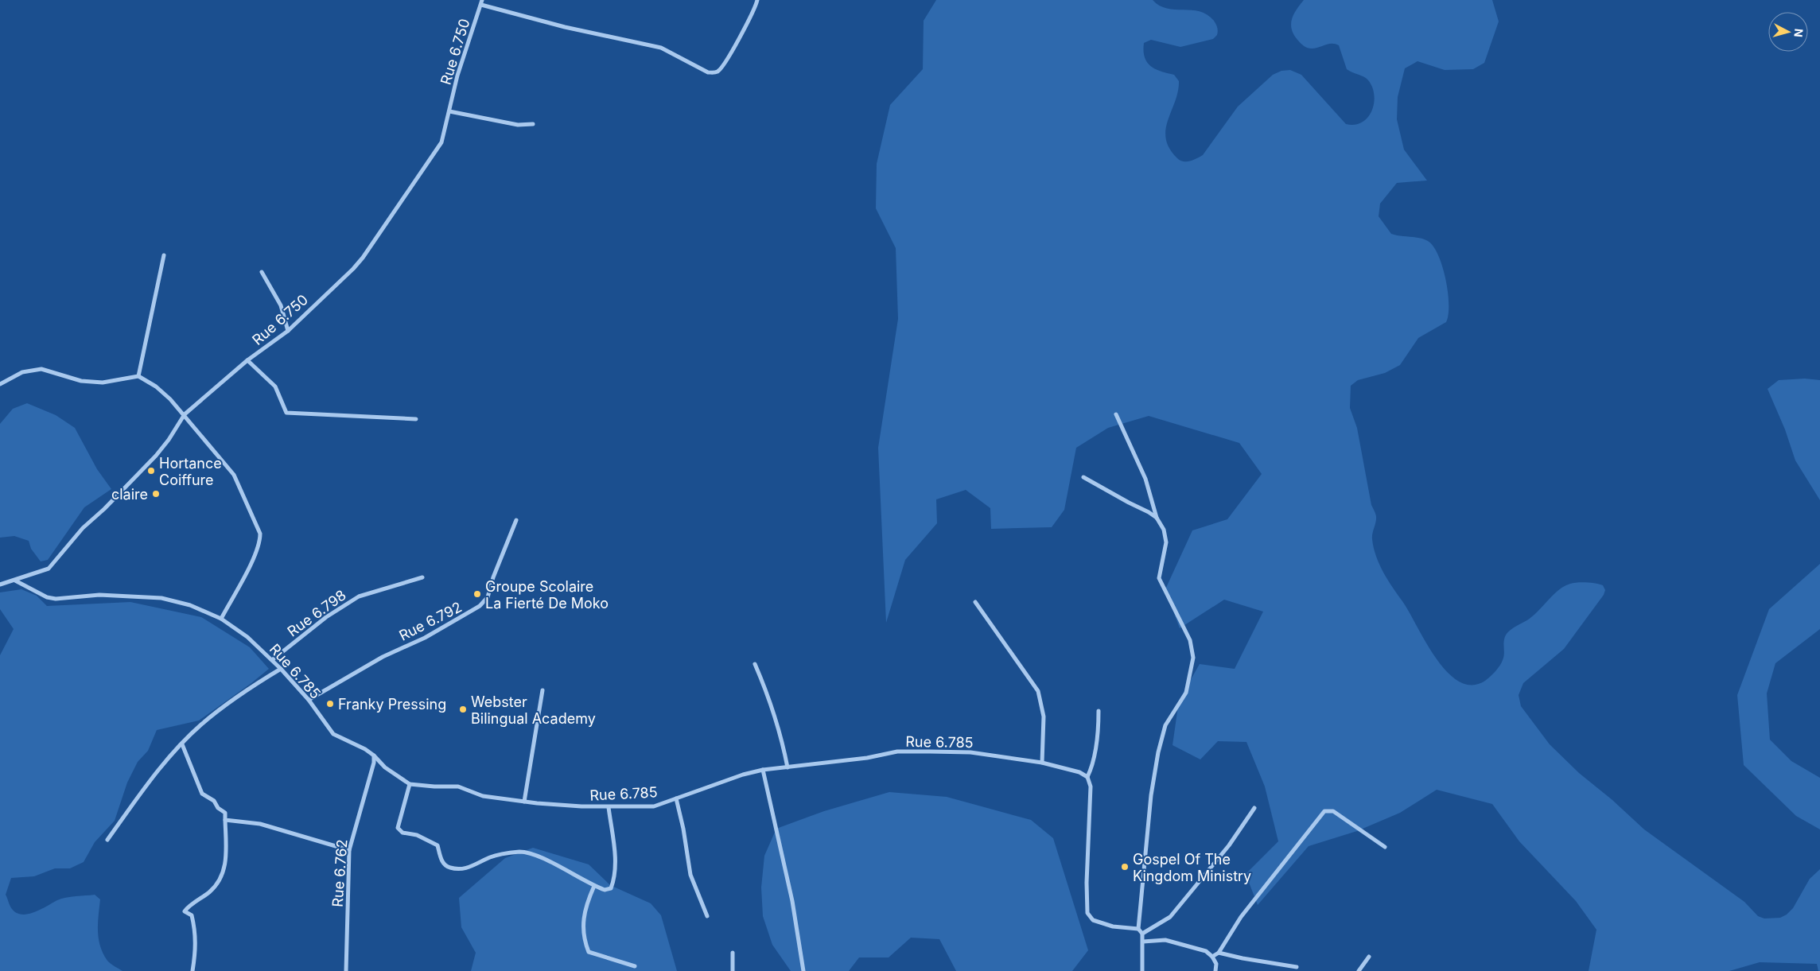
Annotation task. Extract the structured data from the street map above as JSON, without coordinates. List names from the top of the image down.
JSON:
{
  "streets": {
    "street": [
      "Rue 6.750",
      "Rue 6.798",
      "Rue 6.792",
      "Rue 6.785",
      "Rue 6.762"
    ]
  },
  "crossings": [
    ["Rue 6.750", "Rue 6.785"],
    ["Rue 6.798", "Rue 6.785"],
    ["Rue 6.792", "Rue 6.785"],
    ["Rue 6.785", "Rue 6.762"]
  ],
  "places": [
    "Hortance Coiffure",
    "claire",
    "Groupe Scolaire La Fierté De Moko",
    "Franky Pressing",
    "Webster Bilingual Academy",
    "Gospel Of The Kingdom Ministry"
  ],
  "north": "right"
}
